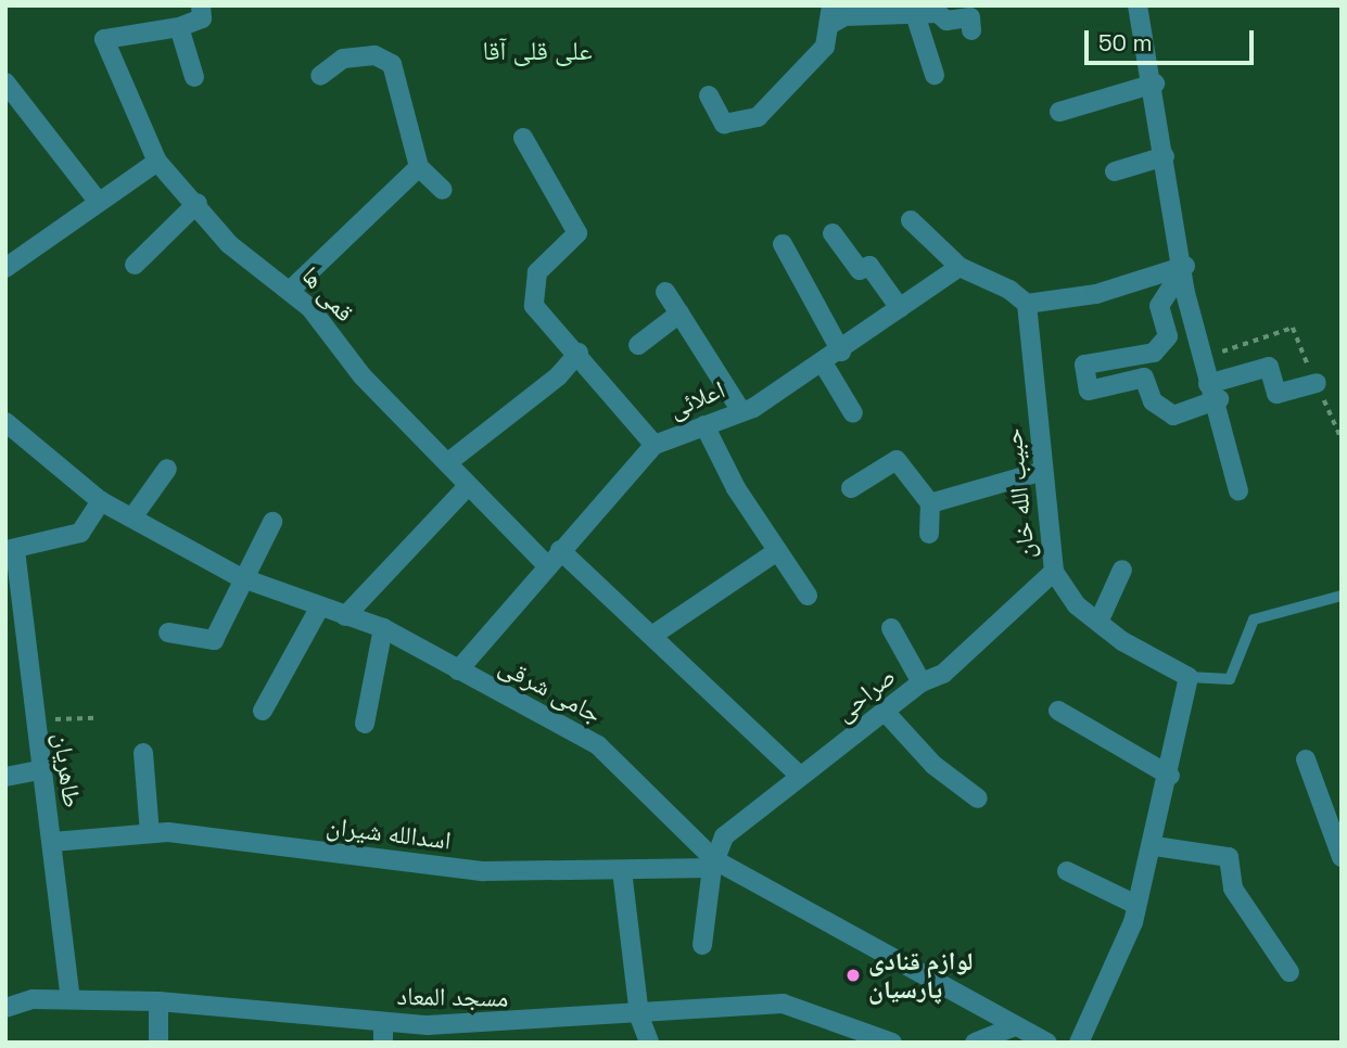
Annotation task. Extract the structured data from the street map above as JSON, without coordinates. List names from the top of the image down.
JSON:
{
  "streets": {
    "street": [
      "قمی ها",
      "اعلائی",
      "حبیب الله خان",
      "جامی شرقی",
      "صراحی",
      "طاهریان",
      "اسدالله شیران",
      "مسجد المعاد"
    ]
  },
  "crossings": [
    ["قمی ها", "اعلائی"],
    ["اعلائی", "جامی شرقی"],
    ["حبیب الله خان", "صراحی"],
    ["جامی شرقی", "صراحی"],
    ["جامی شرقی", "اسدالله شیران"],
    ["صراحی", "اسدالله شیران"],
    ["طاهریان", "اسدالله شیران"],
    ["طاهریان", "مسجد المعاد"]
  ],
  "districts": ["علی قلی آقا"],
  "places": ["لوازم قنادی پارسیان"],
  "scale_bar": "50 m"
}
